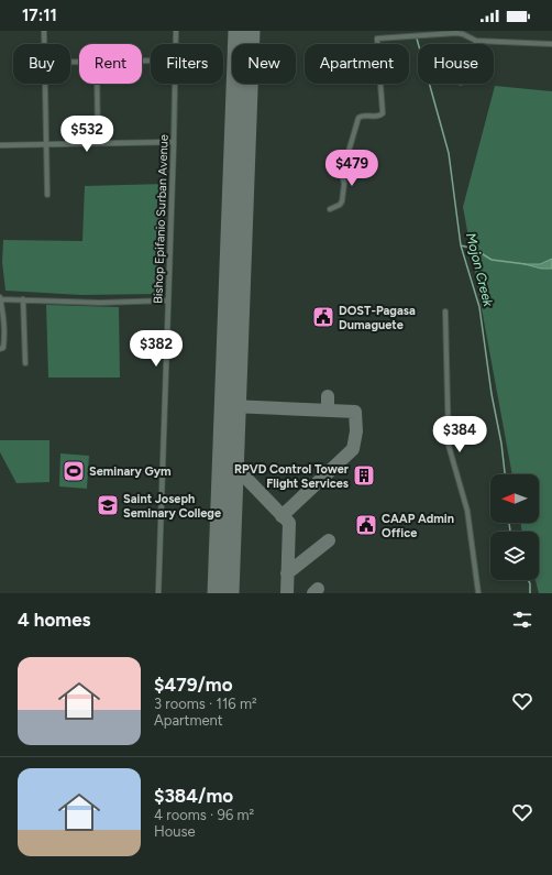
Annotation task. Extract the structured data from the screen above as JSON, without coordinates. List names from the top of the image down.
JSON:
{
  "streets": {
    "street": ["Bishop Epifanio Surban Avenue"]
  },
  "water": ["Mojon Creek"],
  "places": {
    "public building": ["DOST-Pagasa Dumaguete", "CAAP Admin Office"],
    "sports": ["Seminary Gym"],
    "building": ["RPVD Control Tower Flight Services"],
    "school or university": ["Saint Joseph Seminary College"]
  },
  "north": "left",
  "page": {
    "status": "17:11",
    "chip": [
      "Buy",
      "Rent",
      "Filters",
      "New",
      "Apartment",
      "House"
    ],
    "price": [
      "$532",
      "$479",
      "$382",
      "$384"
    ],
    "heading": "4 homes",
    "list": [
      {
        "name": "$479/mo",
        "note": "3 rooms · 116 m² · Apartment"
      },
      {
        "name": "$384/mo",
        "note": "4 rooms · 96 m² · House"
      }
    ]
  }
}
